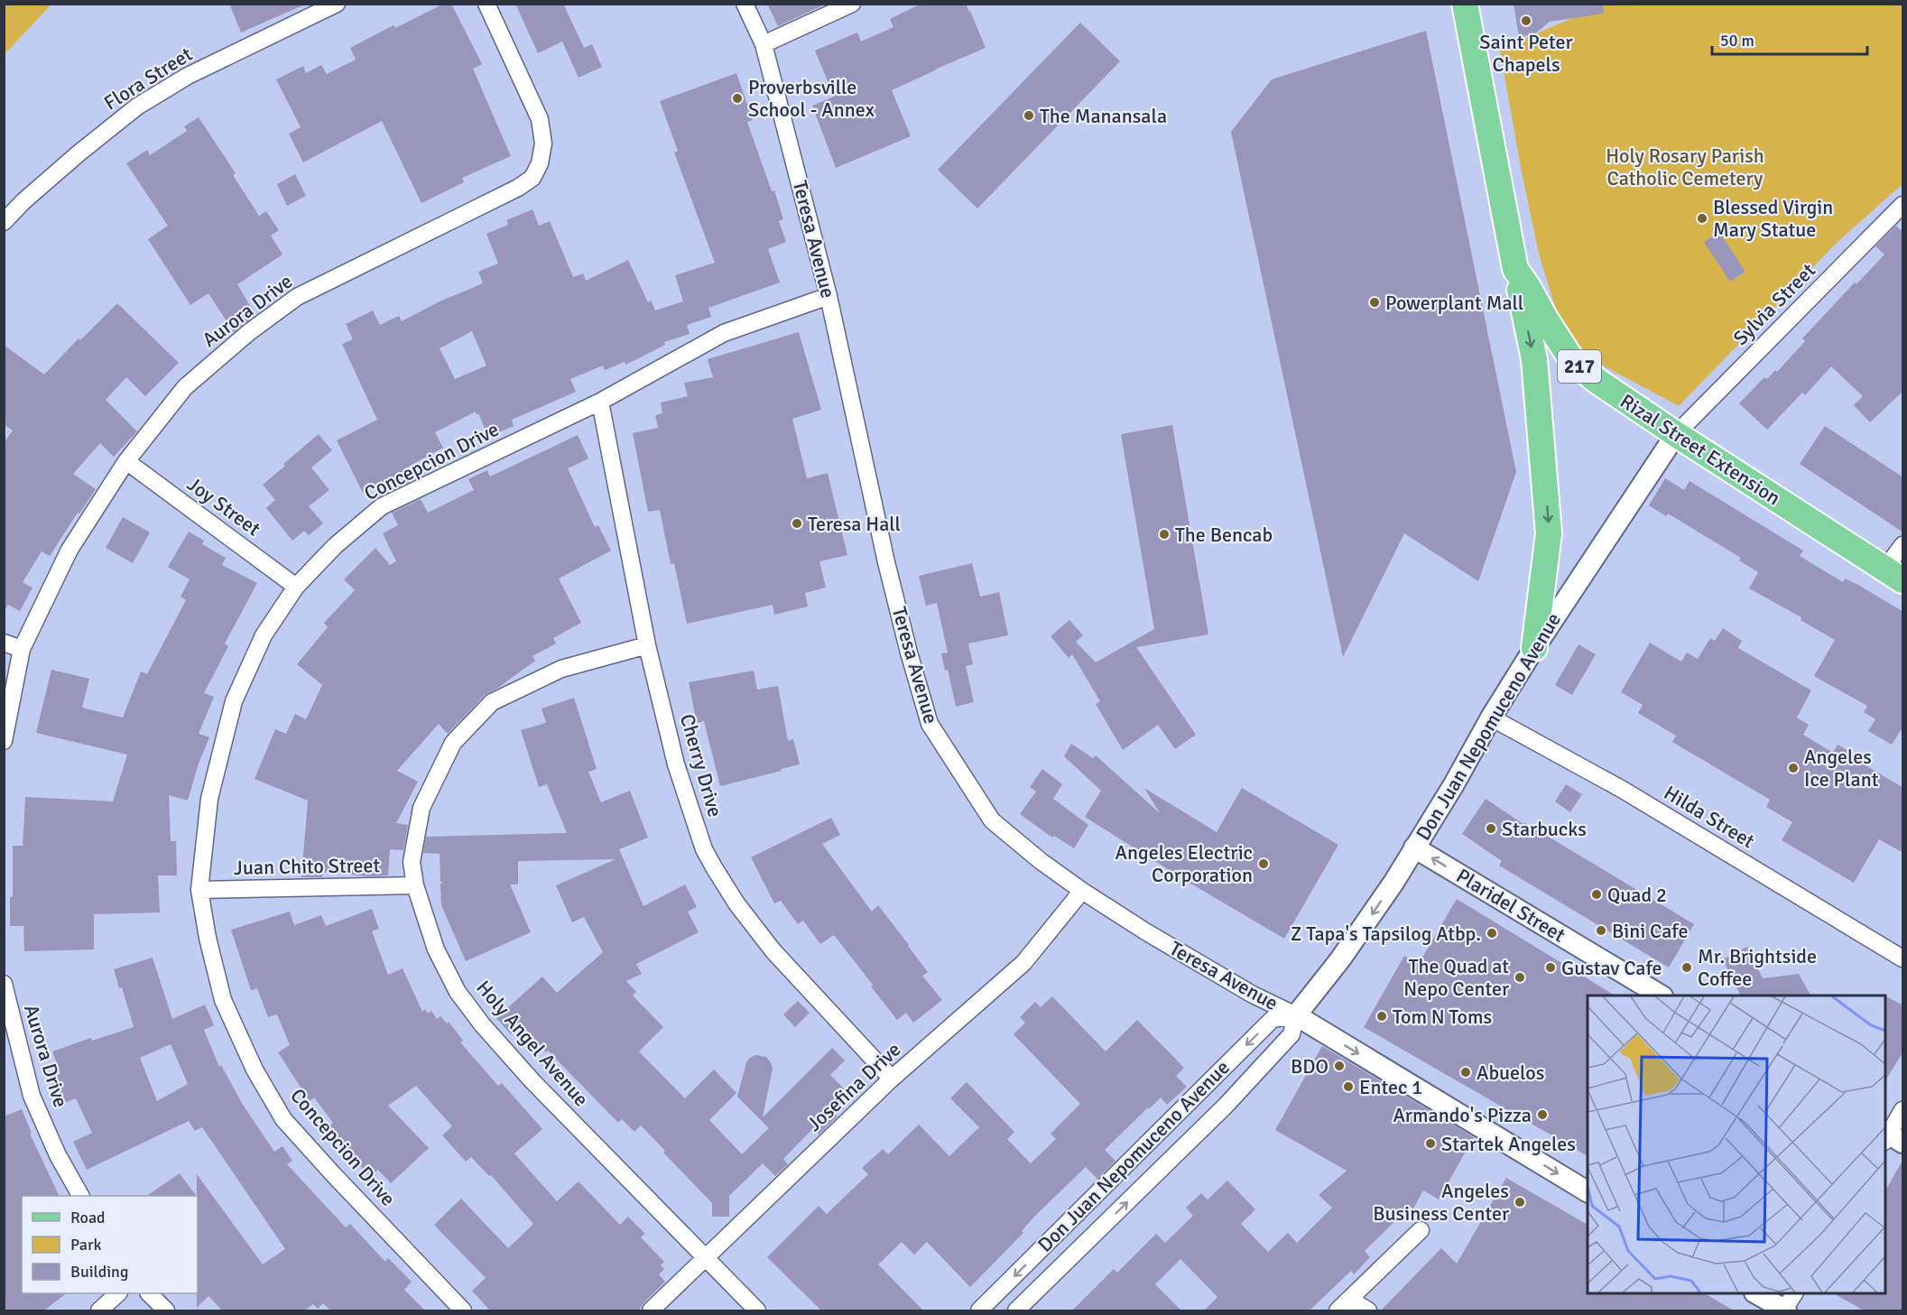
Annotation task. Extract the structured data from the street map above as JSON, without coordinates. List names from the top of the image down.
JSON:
{
  "streets": {
    "main road": ["217", "Rizal Street Extension"],
    "street": [
      "Flora Street",
      "Teresa Avenue",
      "Sylvia Street",
      "Aurora Drive",
      "Concepcion Drive",
      "Joy Street",
      "Don Juan Nepomuceno Avenue",
      "Cherry Drive",
      "Hilda Street",
      "Juan Chito Street",
      "Plaridel Street",
      "Holy Angel Avenue",
      "Josefina Drive"
    ]
  },
  "crossings": [
    ["Teresa Avenue", "Concepcion Drive"],
    ["Teresa Avenue", "Don Juan Nepomuceno Avenue"],
    ["Teresa Avenue", "Josefina Drive"],
    ["Sylvia Street", "Rizal Street Extension"],
    ["Sylvia Street", "Don Juan Nepomuceno Avenue"],
    ["Aurora Drive", "Joy Street"],
    ["Rizal Street Extension", "Don Juan Nepomuceno Avenue"],
    ["Concepcion Drive", "Joy Street"],
    ["Concepcion Drive", "Cherry Drive"],
    ["Concepcion Drive", "Juan Chito Street"],
    ["Don Juan Nepomuceno Avenue", "Hilda Street"],
    ["Don Juan Nepomuceno Avenue", "Plaridel Street"],
    ["Cherry Drive", "Holy Angel Avenue"],
    ["Cherry Drive", "Josefina Drive"],
    ["Juan Chito Street", "Holy Angel Avenue"],
    ["Holy Angel Avenue", "Josefina Drive"]
  ],
  "one_way": ["Plaridel Street"],
  "parks": ["Holy Rosary Parish Catholic Cemetery"],
  "places": [
    "Saint Peter Chapels",
    "Proverbsville School - Annex",
    "The Manansala",
    "Blessed Virgin Mary Statue",
    "Powerplant Mall",
    "Teresa Hall",
    "The Bencab",
    "Angeles Ice Plant",
    "Starbucks",
    "Angeles Electric Corporation",
    "Quad 2",
    "Bini Cafe",
    "Z Tapa's Tapsilog Atbp.",
    "Gustav Cafe",
    "Mr. Brightside Coffee",
    "The Quad at Nepo Center",
    "Tom N Toms",
    "BDO",
    "Abuelos",
    "Entec 1",
    "Armando's Pizza",
    "Startek Angeles",
    "Angeles Business Center"
  ],
  "legend": ["Road", "Park", "Building"],
  "scale_bar": "50 m"
}
